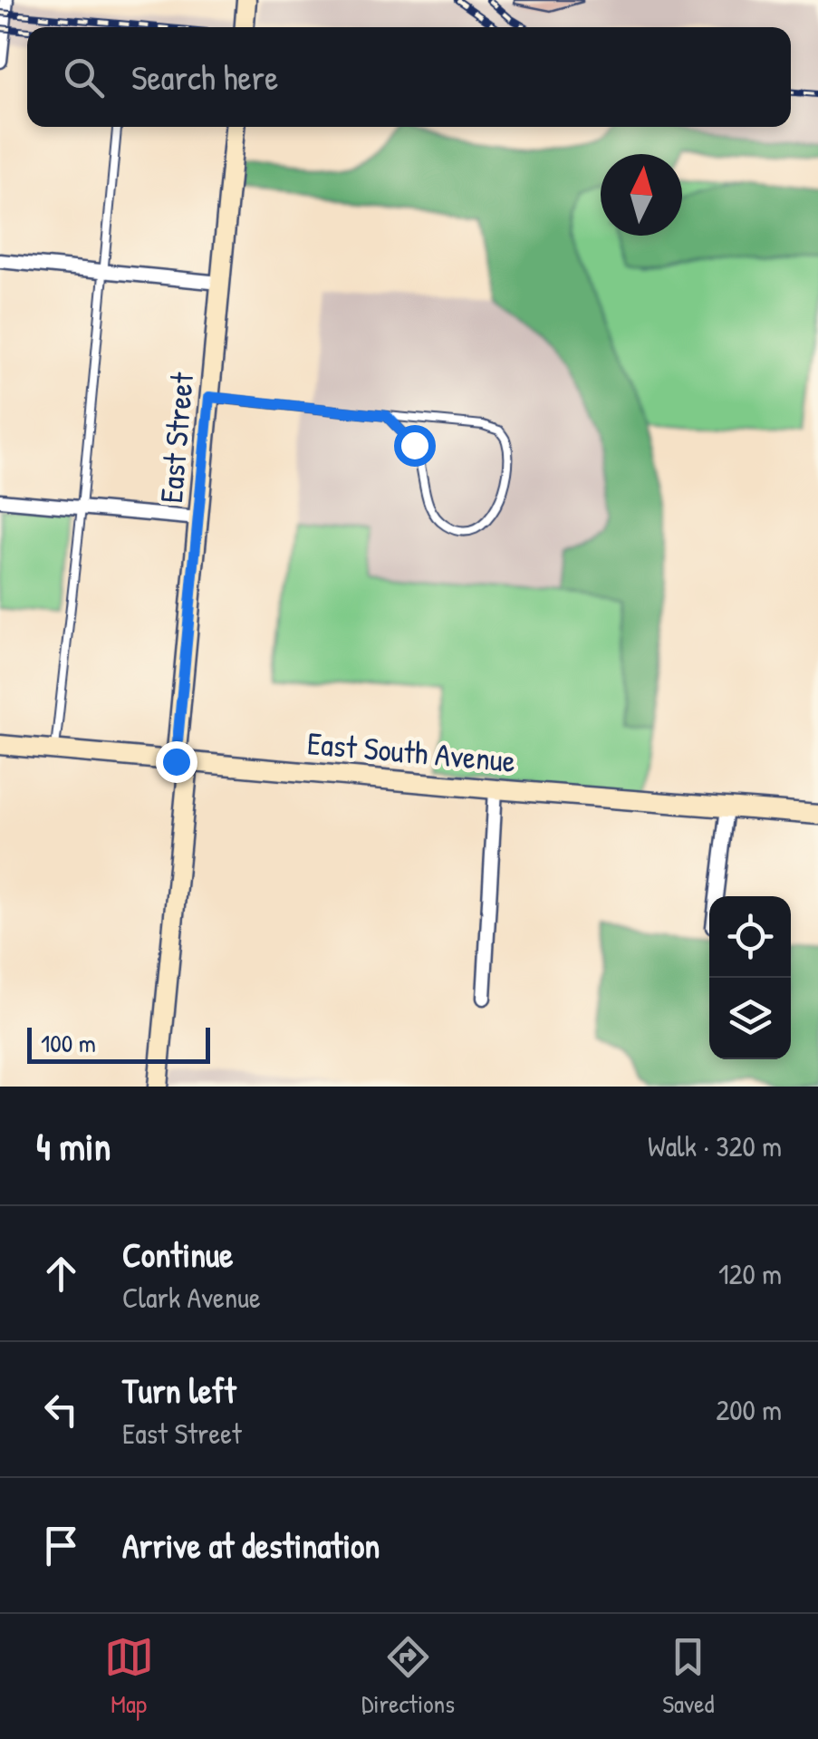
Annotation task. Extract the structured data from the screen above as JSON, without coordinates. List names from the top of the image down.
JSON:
{
  "streets": {
    "street": ["East Street", "East South Avenue"]
  },
  "crossings": [
    ["East Street", "East South Avenue"]
  ],
  "scale_bar": "100 m",
  "north": "top",
  "page": {
    "search": "Search here",
    "scale": "100 m",
    "heading": ["4 min", "Walk · 320 m"],
    "list": [
      ["Continue", "Clark Avenue", "120 m"],
      ["Turn left", "East Street", "200 m"],
      "Arrive at destination"
    ],
    "nav": ["Map", "Directions", "Saved"]
  }
}
